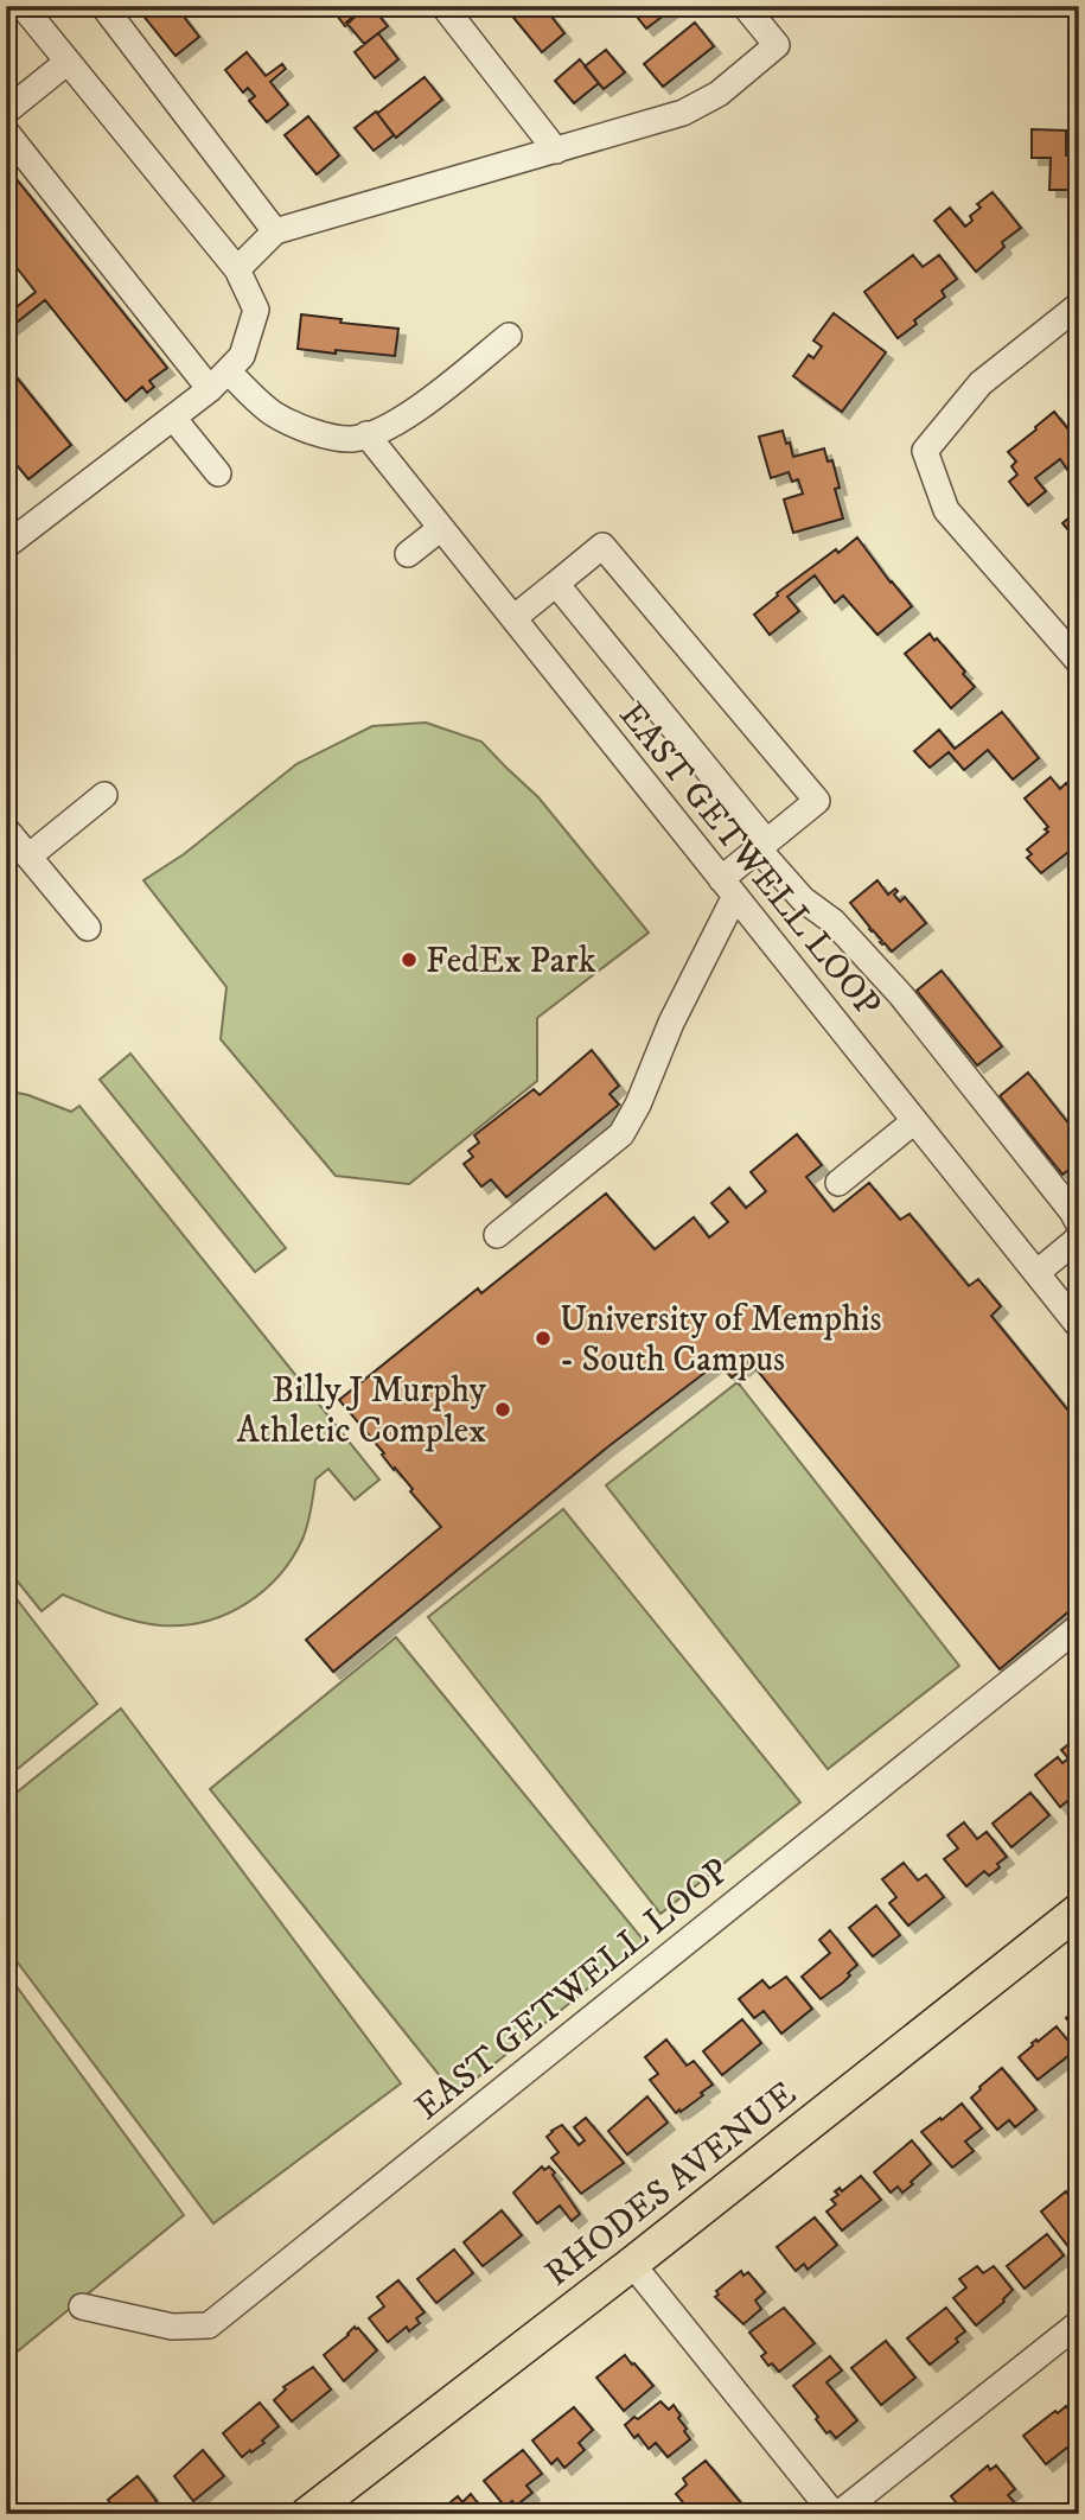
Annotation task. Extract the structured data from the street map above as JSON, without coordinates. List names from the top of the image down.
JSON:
{
  "streets": {
    "main road": ["RHODES AVENUE"],
    "street": ["EAST GETWELL LOOP"]
  },
  "places": ["FedEx Park", "University of Memphis - South Campus", "Billy J Murphy Athletic Complex"]
}
